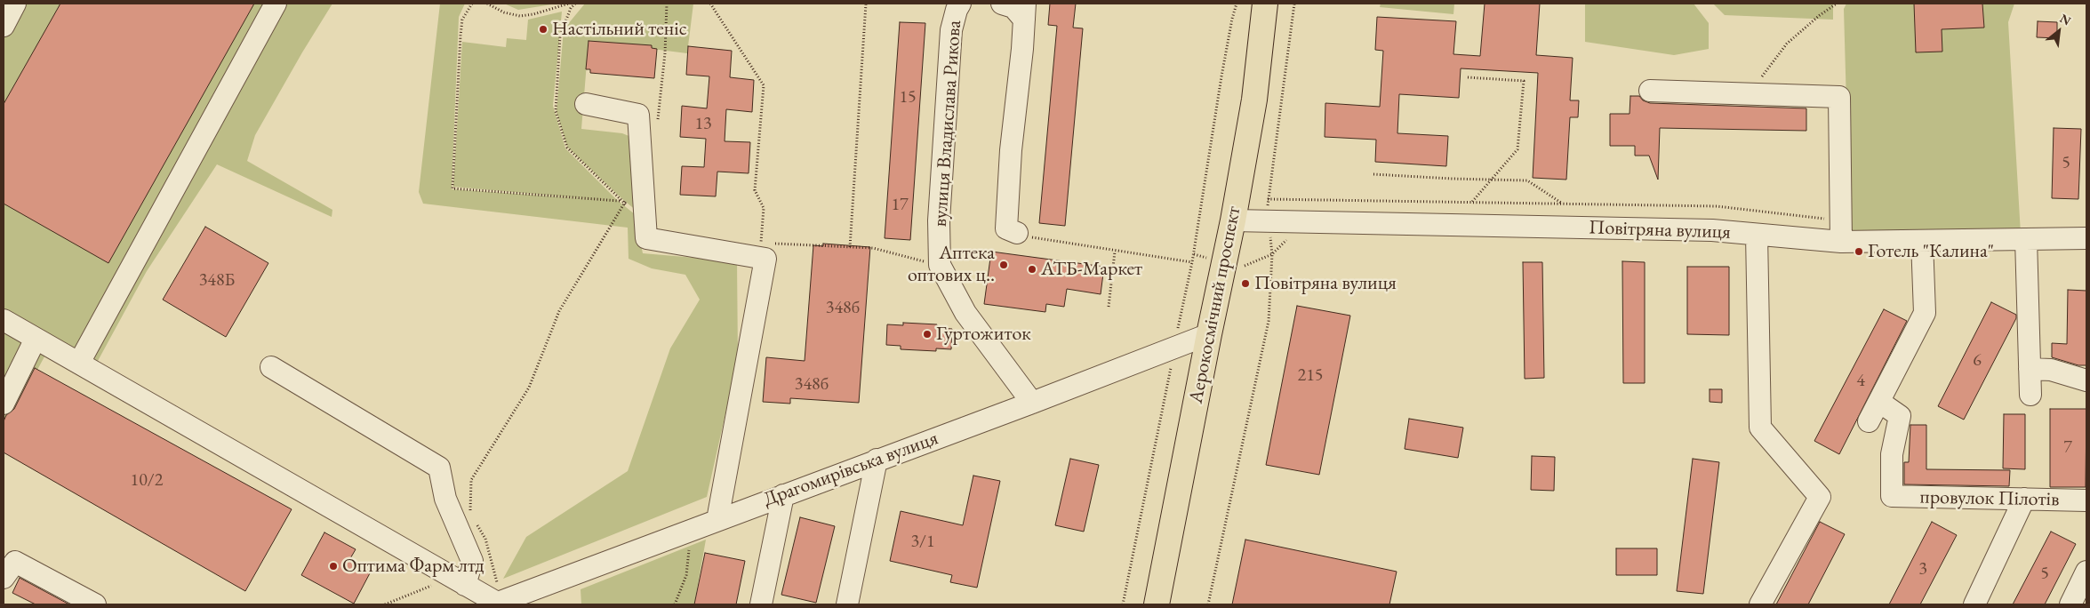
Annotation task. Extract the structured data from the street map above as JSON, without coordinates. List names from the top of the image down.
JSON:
{
  "streets": {
    "highway": ["Аерокосмічний проспект"],
    "street": [
      "вулиця Владислава Рикова",
      "Повітряна вулиця",
      "Драгомирівська вулиця",
      "провулок Пілотів"
    ]
  },
  "crossings": [
    ["вулиця Владислава Рикова", "Драгомирівська вулиця"],
    ["Повітряна вулиця", "Аерокосмічний проспект"],
    ["Аерокосмічний проспект", "Драгомирівська вулиця"]
  ],
  "places": [
    "Настільний теніс",
    "Готель \"Калина\"",
    "Аптека оптових ц‥",
    "АТБ-Маркет",
    "Повітряна вулиця",
    "Гуртожиток",
    "Оптима Фарм лтд"
  ],
  "house_numbers": [
    "15",
    "13",
    "5",
    "17",
    "348Б",
    "348б",
    "6",
    "215",
    "4",
    "348б",
    "7",
    "10/2",
    "3/1",
    "3",
    "5"
  ],
  "north": "top right"
}
